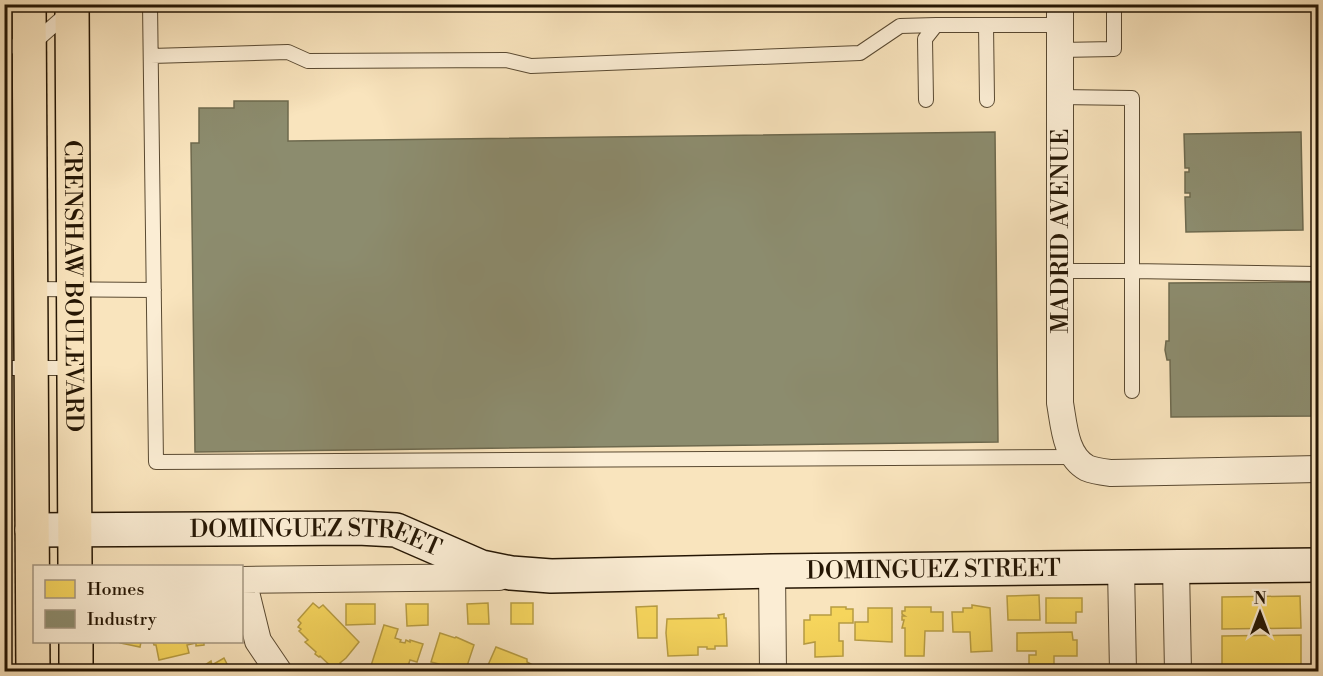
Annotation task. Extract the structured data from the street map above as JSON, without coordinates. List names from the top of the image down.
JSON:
{
  "streets": {
    "main road": ["CRENSHAW BOULEVARD"],
    "street": ["MADRID AVENUE", "DOMINGUEZ STREET"]
  },
  "crossings": [
    ["CRENSHAW BOULEVARD", "DOMINGUEZ STREET"]
  ],
  "legend": ["Homes", "Industry"],
  "north": "top"
}
